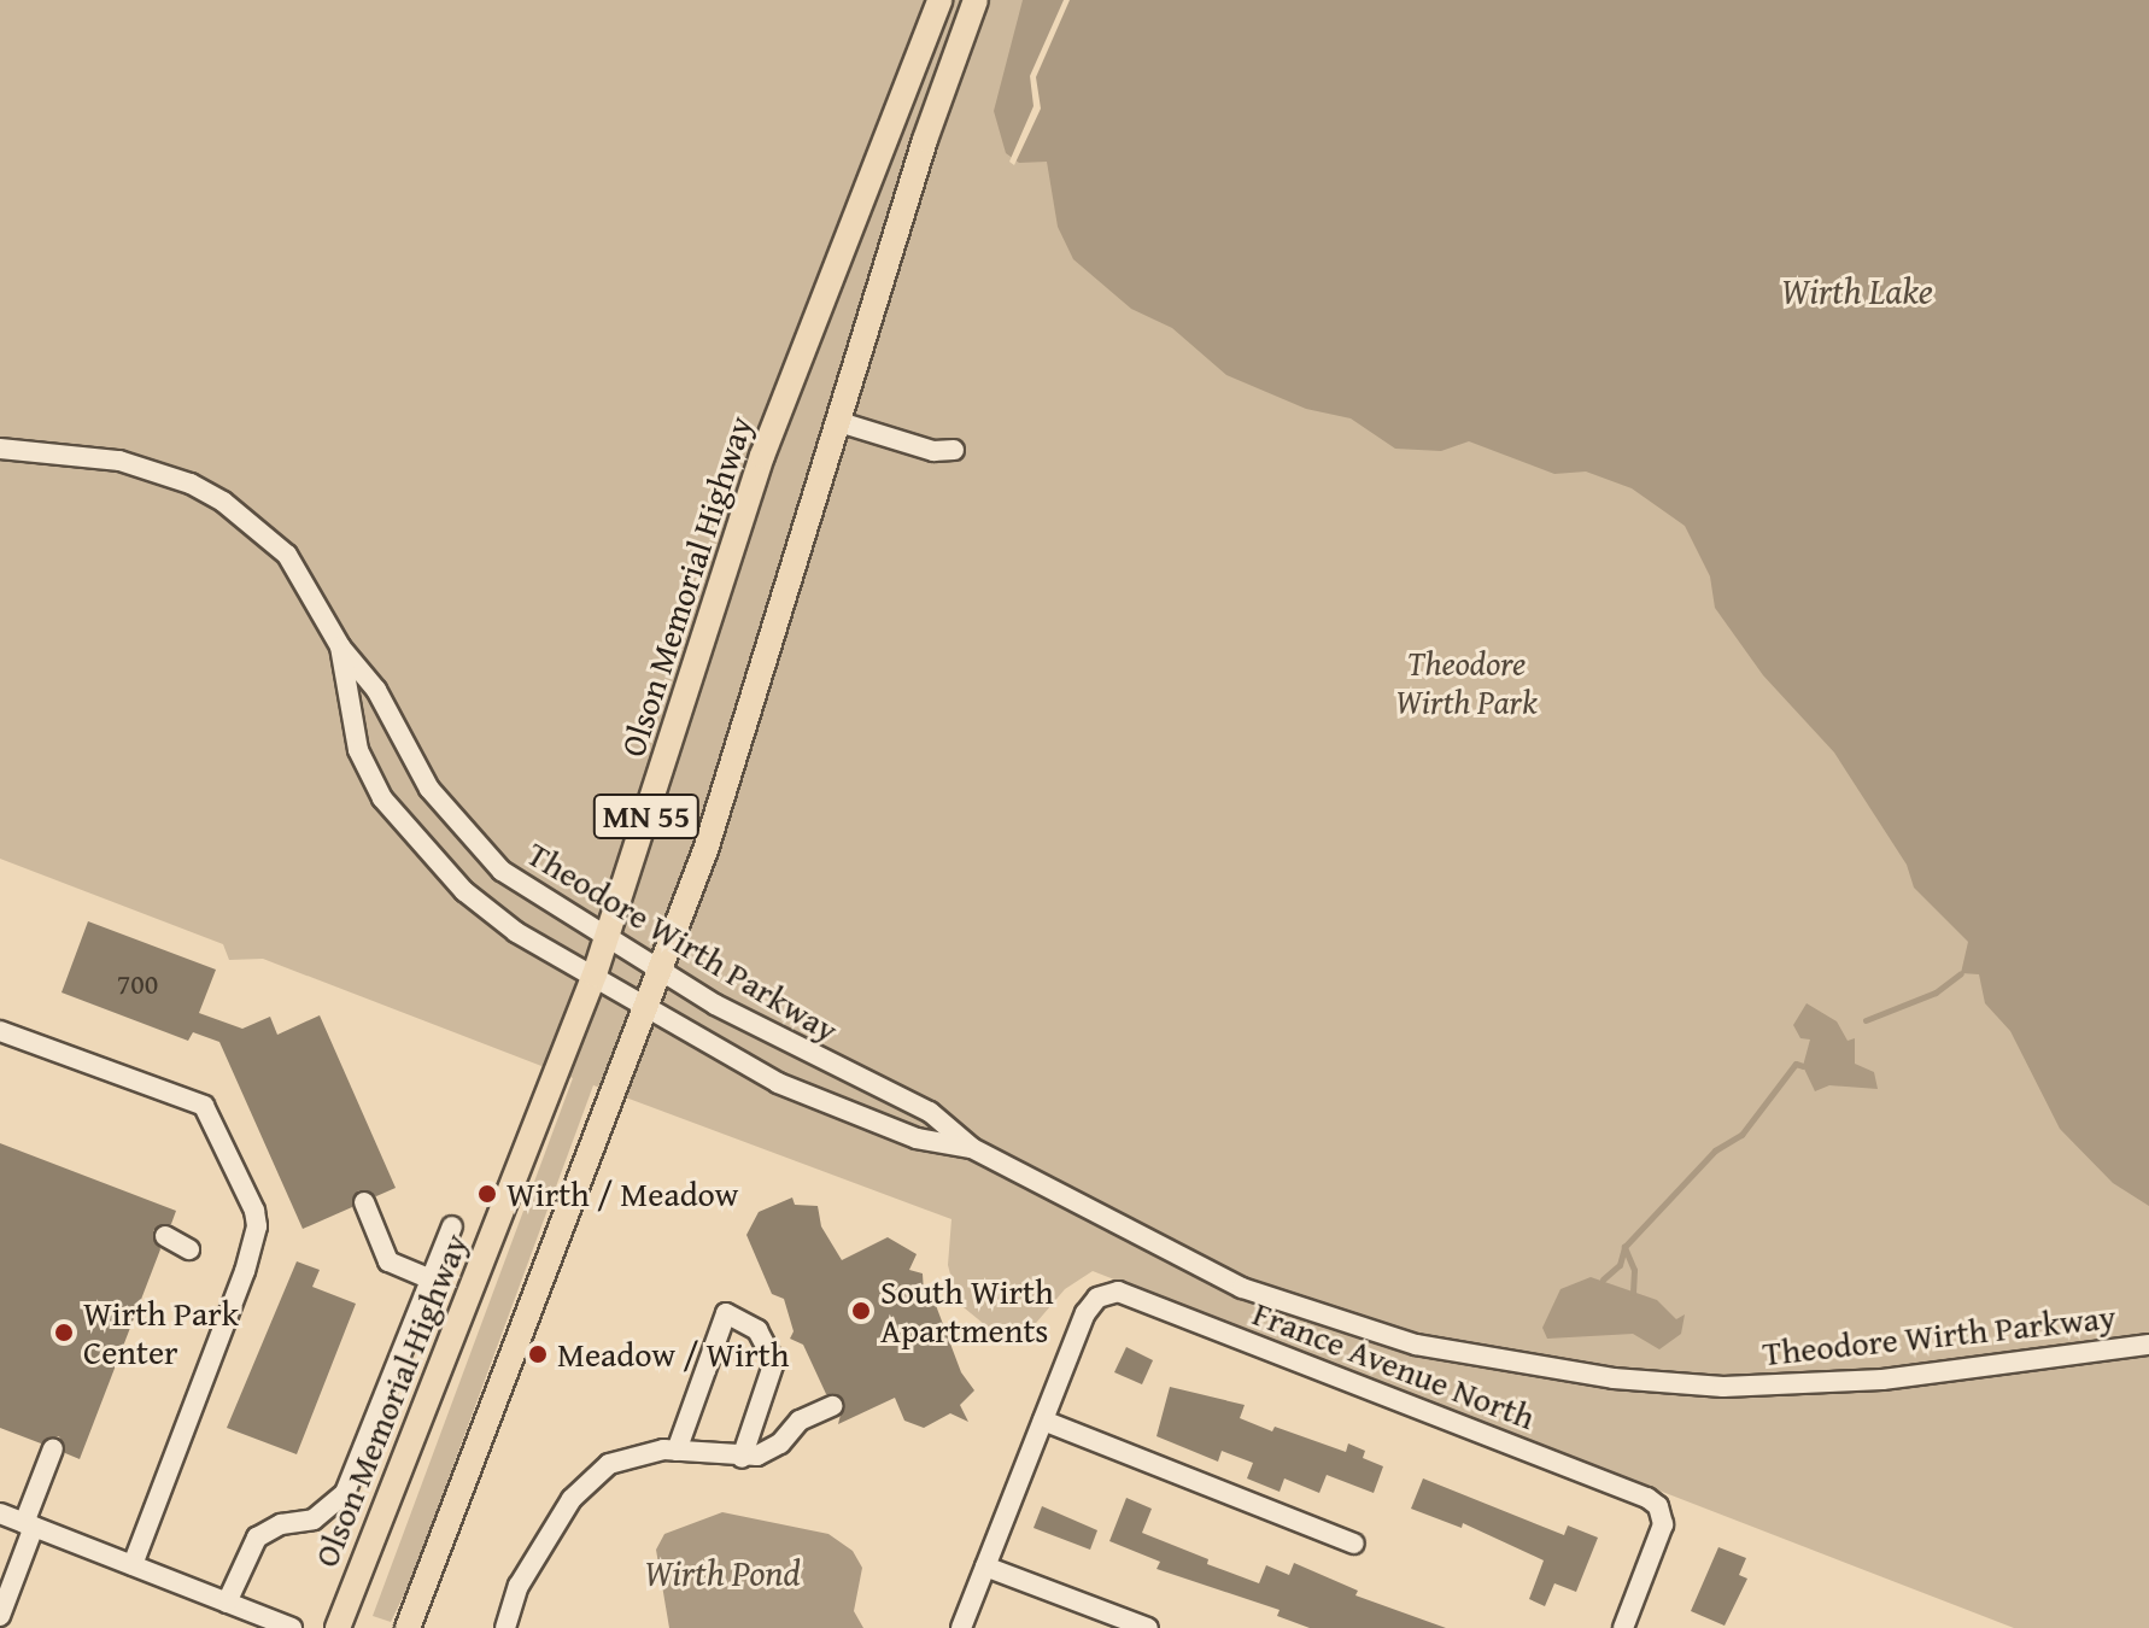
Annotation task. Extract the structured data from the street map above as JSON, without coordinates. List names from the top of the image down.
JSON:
{
  "streets": {
    "main road": ["Olson Memorial Highway", "MN 55"],
    "street": ["Theodore Wirth Parkway", "France Avenue North"]
  },
  "crossings": [
    ["Olson Memorial Highway", "Theodore Wirth Parkway"],
    ["MN 55", "Theodore Wirth Parkway"]
  ],
  "water": ["Wirth Lake", "Wirth Pond"],
  "parks": ["Theodore Wirth Park"],
  "places": [
    "Wirth / Meadow",
    "South Wirth Apartments",
    "Wirth Park Center",
    "Meadow / Wirth"
  ],
  "house_numbers": ["700"]
}
